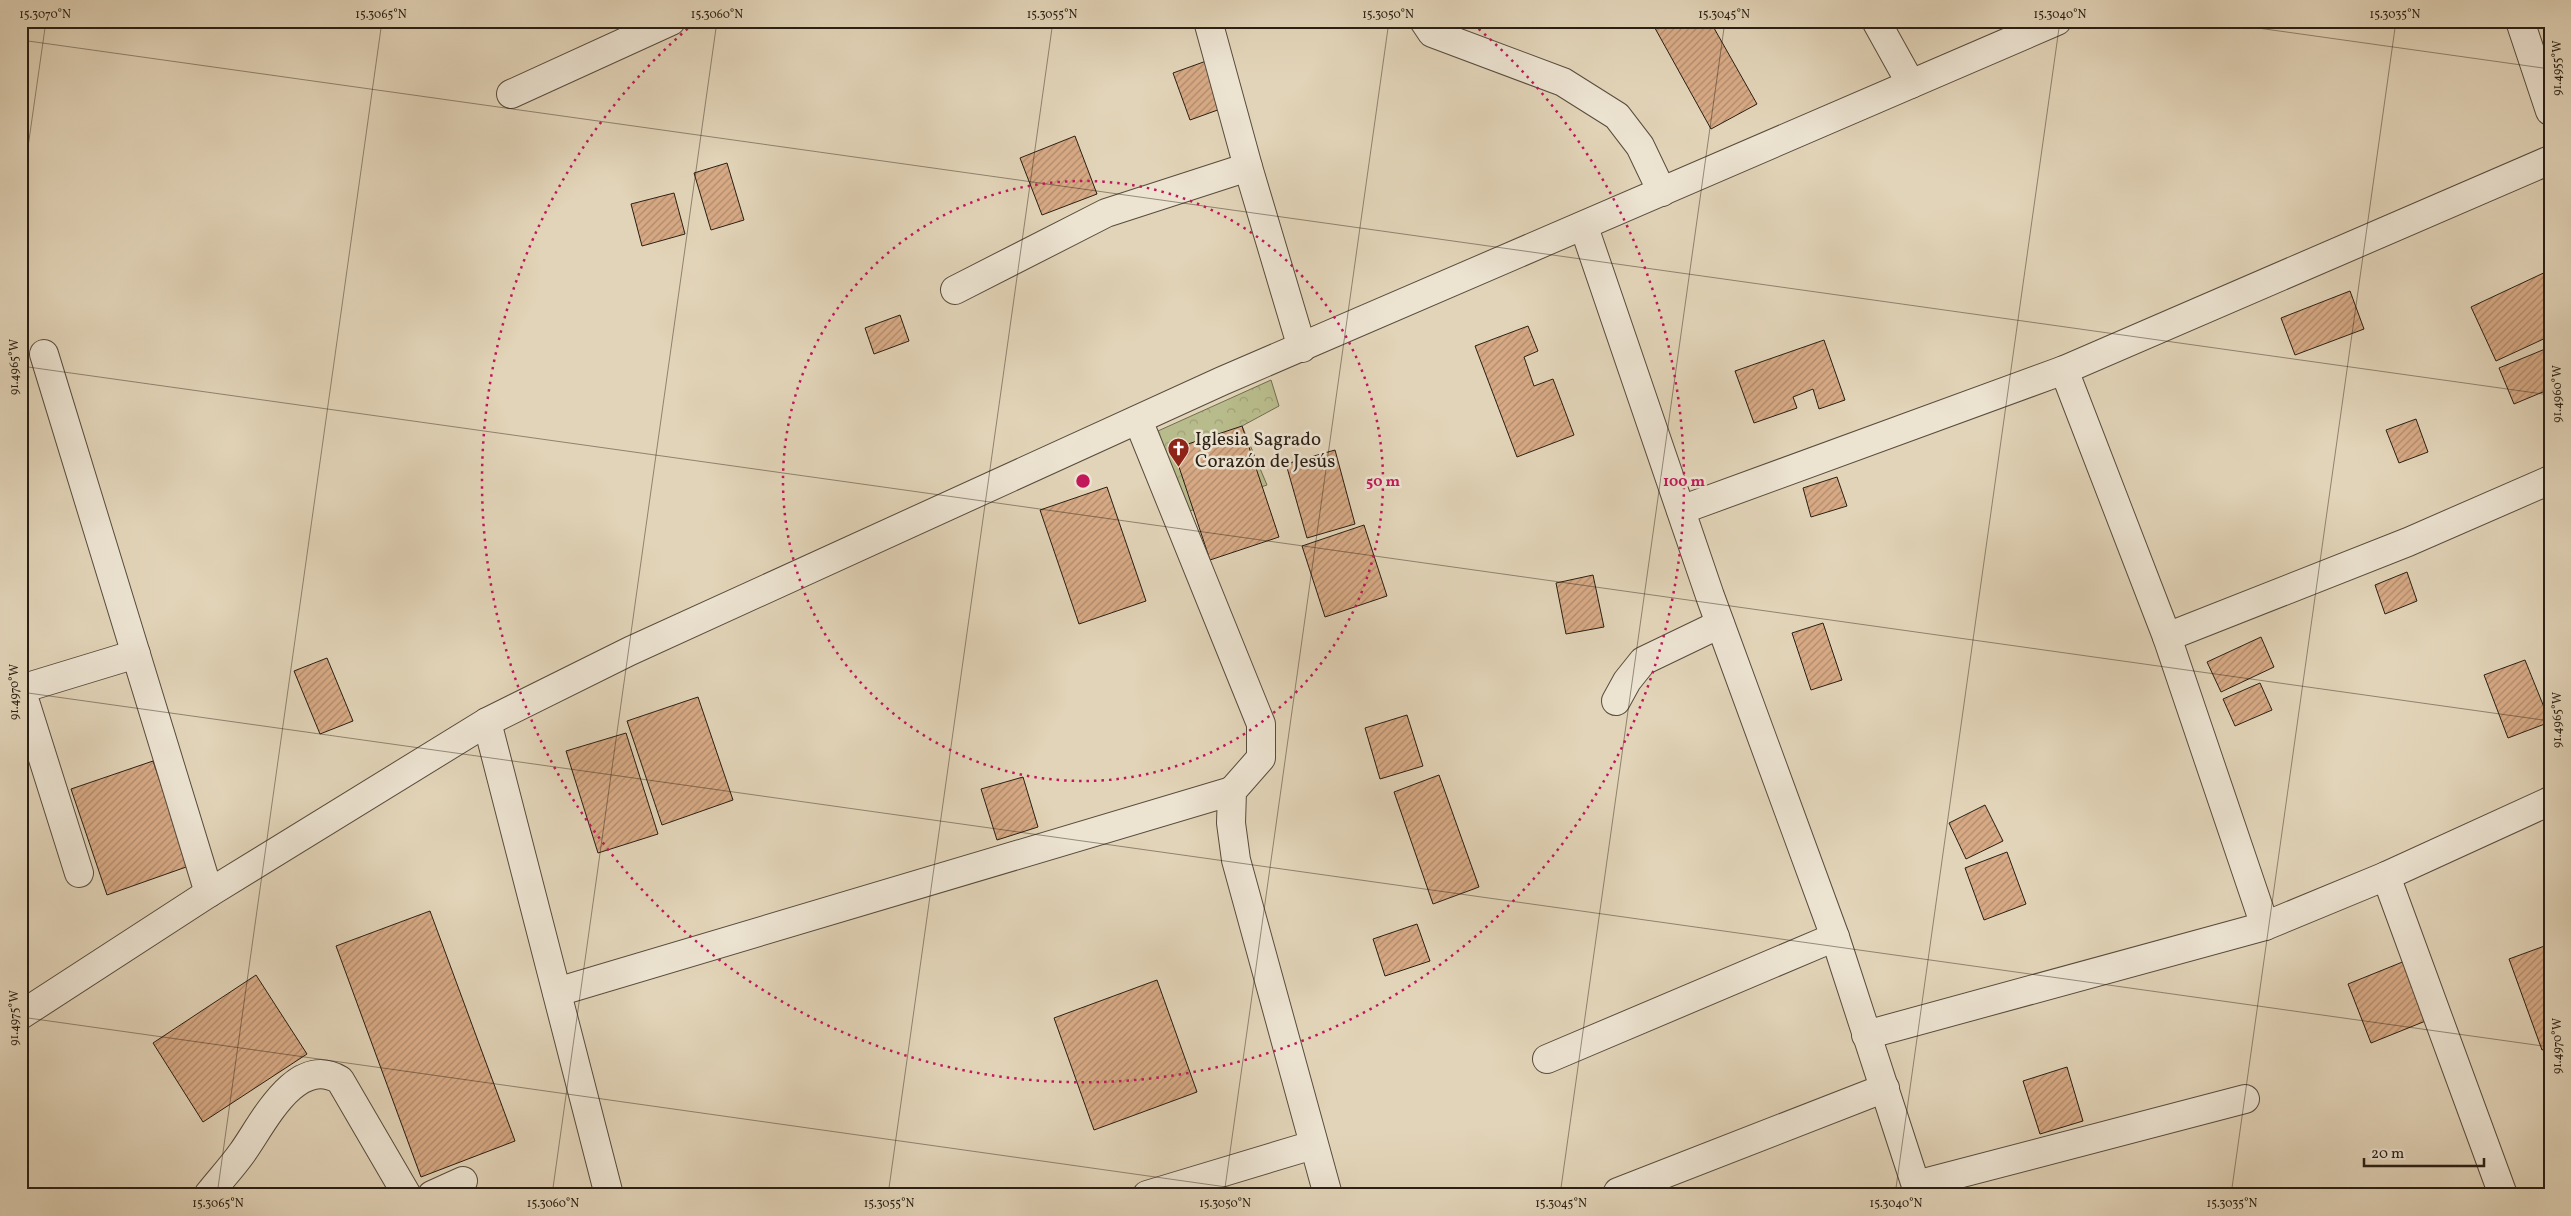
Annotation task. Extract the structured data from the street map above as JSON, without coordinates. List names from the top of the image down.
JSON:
{
  "places": {
    "church": ["Iglesia Sagrado Corazón de Jesús"]
  },
  "scale_bar": "20 m",
  "coordinates": [
    "15.3070°N",
    "15.3065°N",
    "15.3060°N",
    "15.3055°N",
    "15.3050°N",
    "15.3045°N",
    "15.3040°N",
    "15.3035°N",
    "91.4955°W",
    "91.4965°W",
    "91.4960°W",
    "91.4970°W",
    "91.4975°W"
  ],
  "rings": ["50 m", "100 m"]
}
